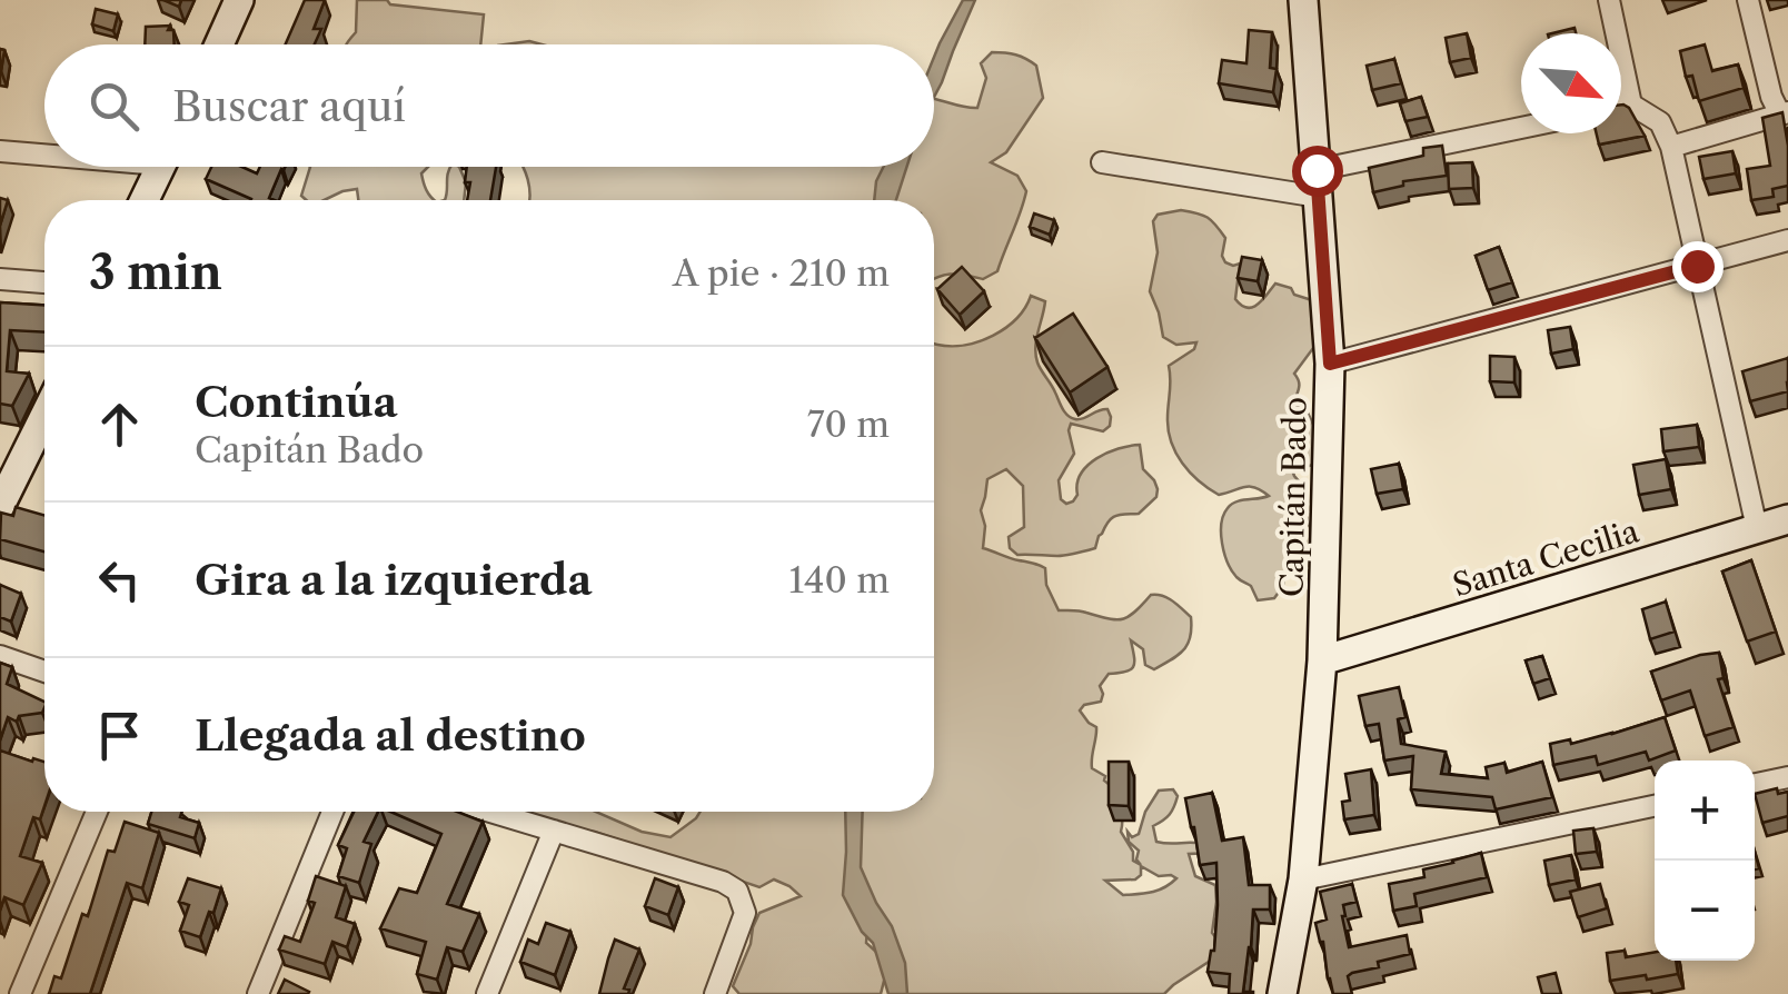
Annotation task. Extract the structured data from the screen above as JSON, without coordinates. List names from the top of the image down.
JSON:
{
  "streets": {
    "street": ["Capitán Bado", "Santa Cecilia"]
  },
  "crossings": [
    ["Capitán Bado", "Santa Cecilia"]
  ],
  "north": "bottom right",
  "page": {
    "search": "Buscar aquí",
    "heading": ["3 min", "A pie · 210 m"],
    "list": [
      ["Continúa", "Capitán Bado", "70 m"],
      ["Gira a la izquierda", "140 m"],
      "Llegada al destino"
    ],
    "map_buttons": ["+", "−"]
  }
}
